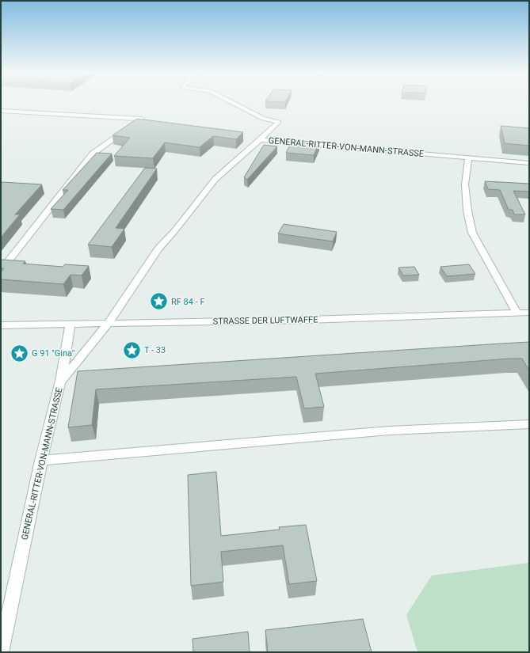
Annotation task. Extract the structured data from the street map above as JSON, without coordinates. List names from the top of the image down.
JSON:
{
  "streets": {
    "street": ["GENERAL-RITTER-VON-MANN-STRASSE", "STRASSE DER LUFTWAFFE"]
  },
  "crossings": [
    ["GENERAL-RITTER-VON-MANN-STRASSE", "STRASSE DER LUFTWAFFE"]
  ],
  "places": {
    "place": ["RF 84 - F", "T - 33", "G 91 \"Gina\""]
  }
}
